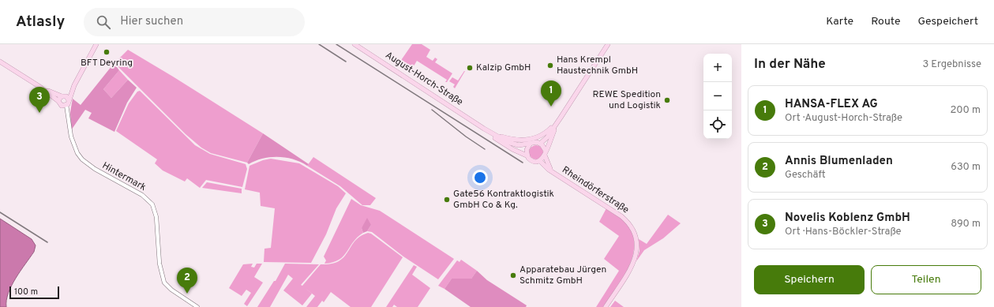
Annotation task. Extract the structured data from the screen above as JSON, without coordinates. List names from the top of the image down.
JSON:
{
  "streets": {
    "main road": ["August-Horch-Straße", "Rheindörferstraße"],
    "street": ["Hintermark"]
  },
  "crossings": [
    ["August-Horch-Straße", "Rheindörferstraße"]
  ],
  "places": [
    "BFT Deyring",
    "Hans Krempl Haustechnik GmbH",
    "Kalzip GmbH",
    "REWE Spedition und Logistik",
    "Gate56 Kontraktlogistik GmbH Co & Kg.",
    "Apparatebau Jürgen Schmitz GmbH"
  ],
  "scale_bar": "100 m",
  "page": {
    "header": "Atlasly",
    "search": "Hier suchen",
    "nav": ["Karte", "Route", "Gespeichert"],
    "heading": ["In der Nähe", "3 Ergebnisse"],
    "map_buttons": ["+", "−"],
    "pins": ["1", "3", "2"],
    "list": [
      {
        "mark": "1",
        "name": "HANSA-FLEX AG",
        "note": "Ort · August-Horch-Straße",
        "value": "200 m"
      },
      {
        "mark": "2",
        "name": "Annis Blumenladen",
        "note": "Geschäft",
        "value": "630 m"
      },
      {
        "mark": "3",
        "name": "Novelis Koblenz GmbH",
        "note": "Ort · Hans-Böckler-Straße",
        "value": "890 m"
      }
    ],
    "buttons": ["Speichern", "Teilen"],
    "scale": "100 m"
  }
}
